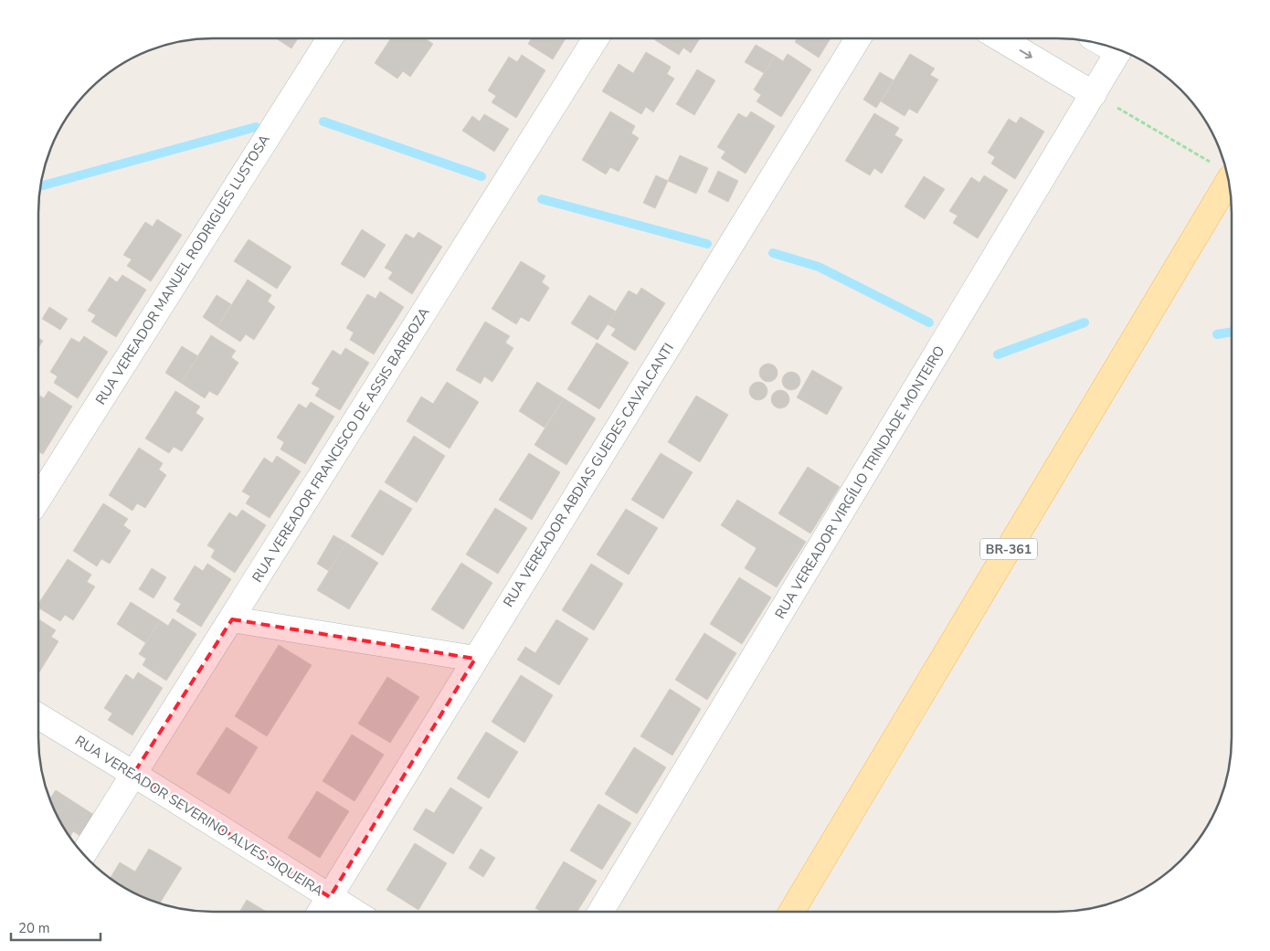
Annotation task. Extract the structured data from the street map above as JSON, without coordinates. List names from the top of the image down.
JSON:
{
  "streets": {
    "main road": ["BR-361"],
    "street": [
      "RUA VEREADOR MANUEL RODRIGUES LUSTOSA",
      "RUA VEREADOR FRANCISCO DE ASSIS BARBOZA",
      "RUA VEREADOR ABDIAS GUEDES CAVALCANTI",
      "RUA VEREADOR VIRGÍLIO TRINDADE MONTEIRO",
      "RUA VEREADOR SEVERINO ALVES SIQUEIRA"
    ]
  },
  "crossings": [
    ["RUA VEREADOR FRANCISCO DE ASSIS BARBOZA", "RUA VEREADOR SEVERINO ALVES SIQUEIRA"],
    ["RUA VEREADOR ABDIAS GUEDES CAVALCANTI", "RUA VEREADOR SEVERINO ALVES SIQUEIRA"]
  ],
  "scale_bar": "20 m"
}
